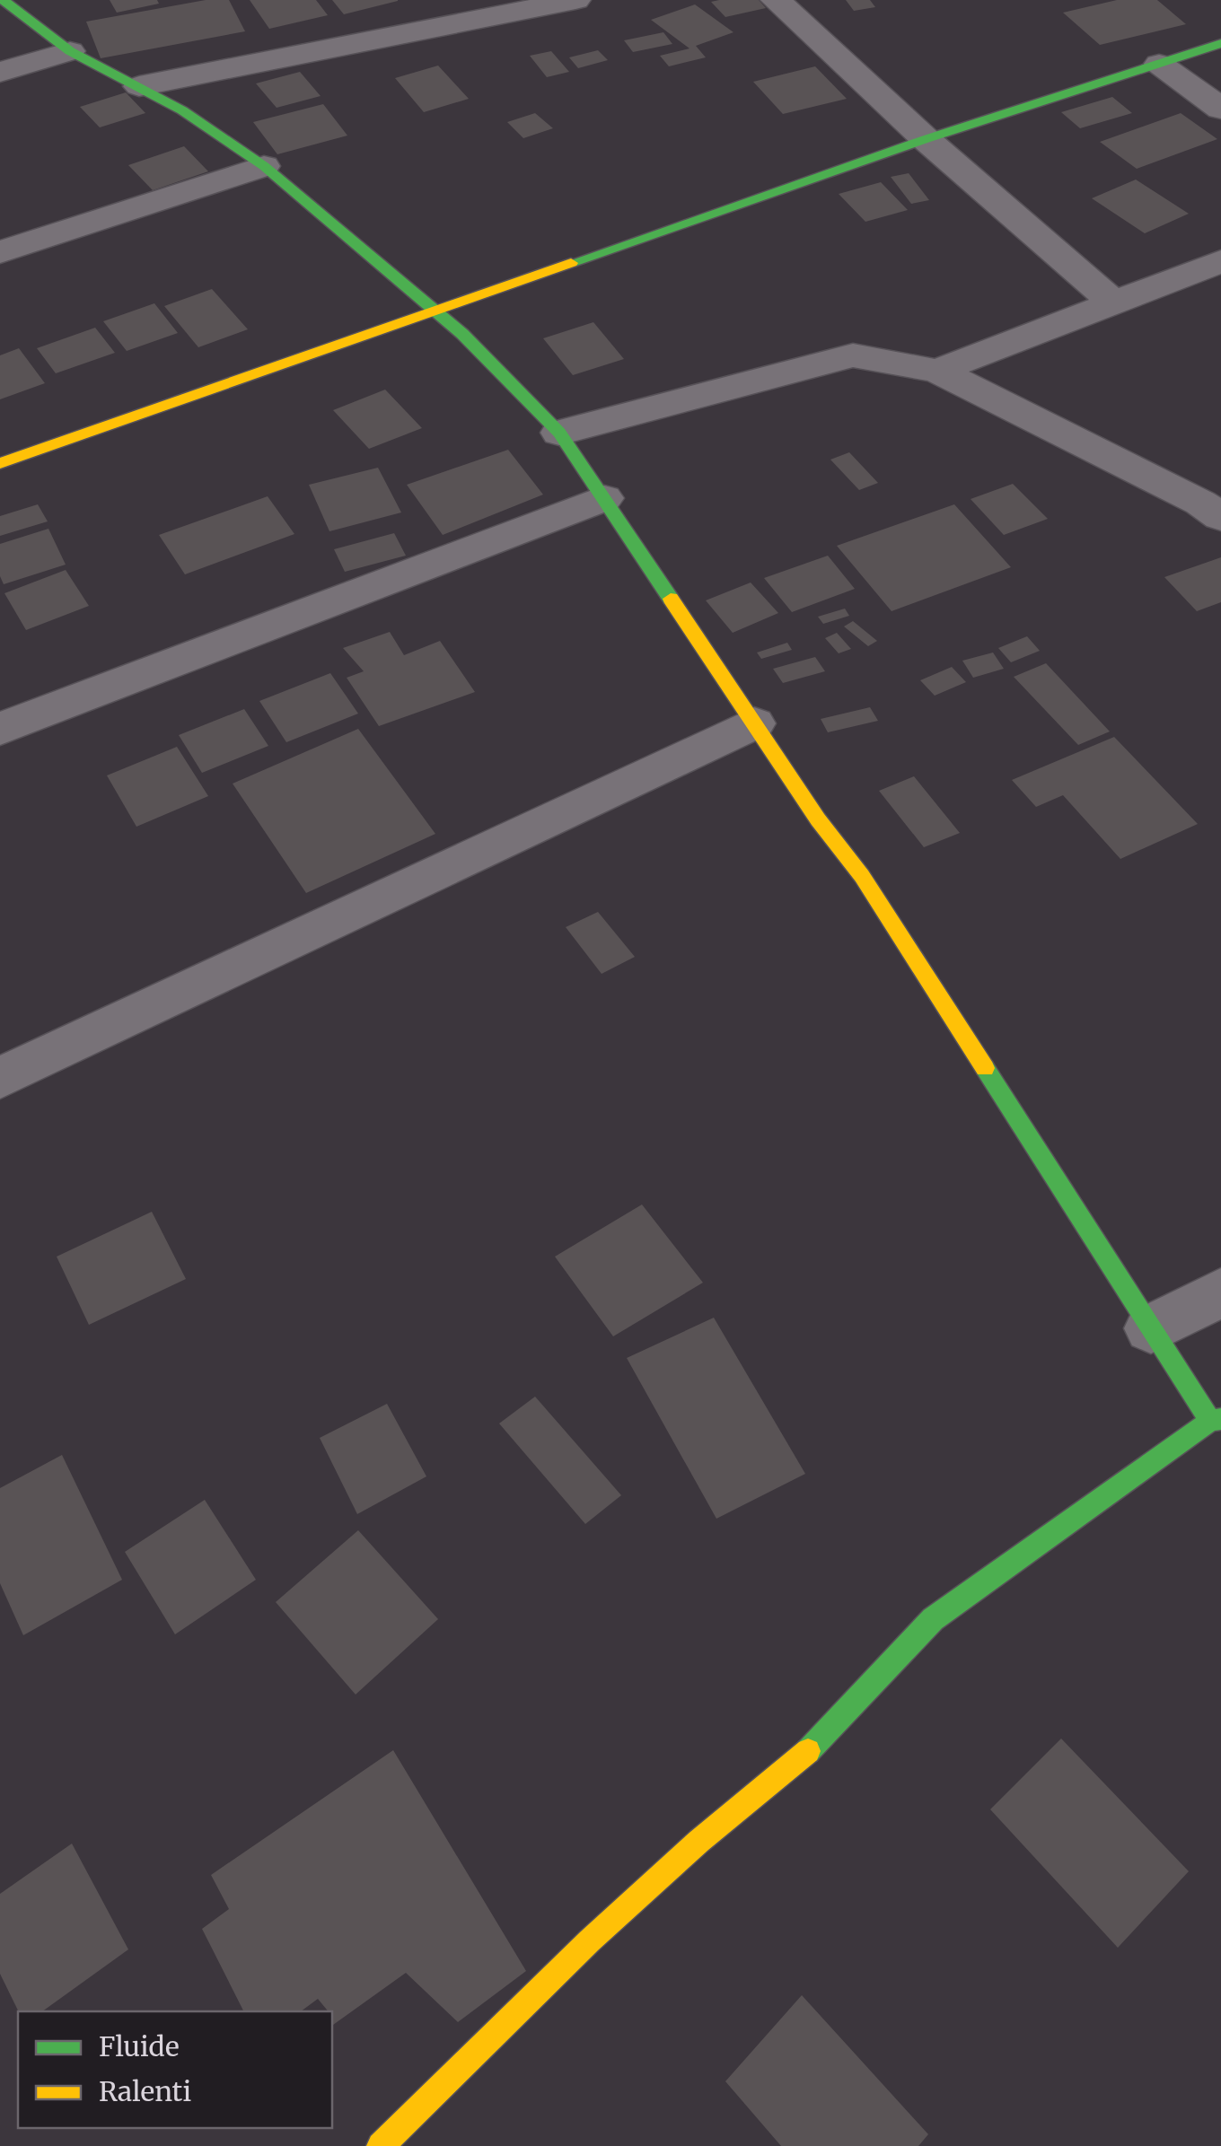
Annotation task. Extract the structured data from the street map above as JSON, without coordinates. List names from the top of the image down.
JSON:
{
  "legend": ["Fluide", "Ralenti"]
}
